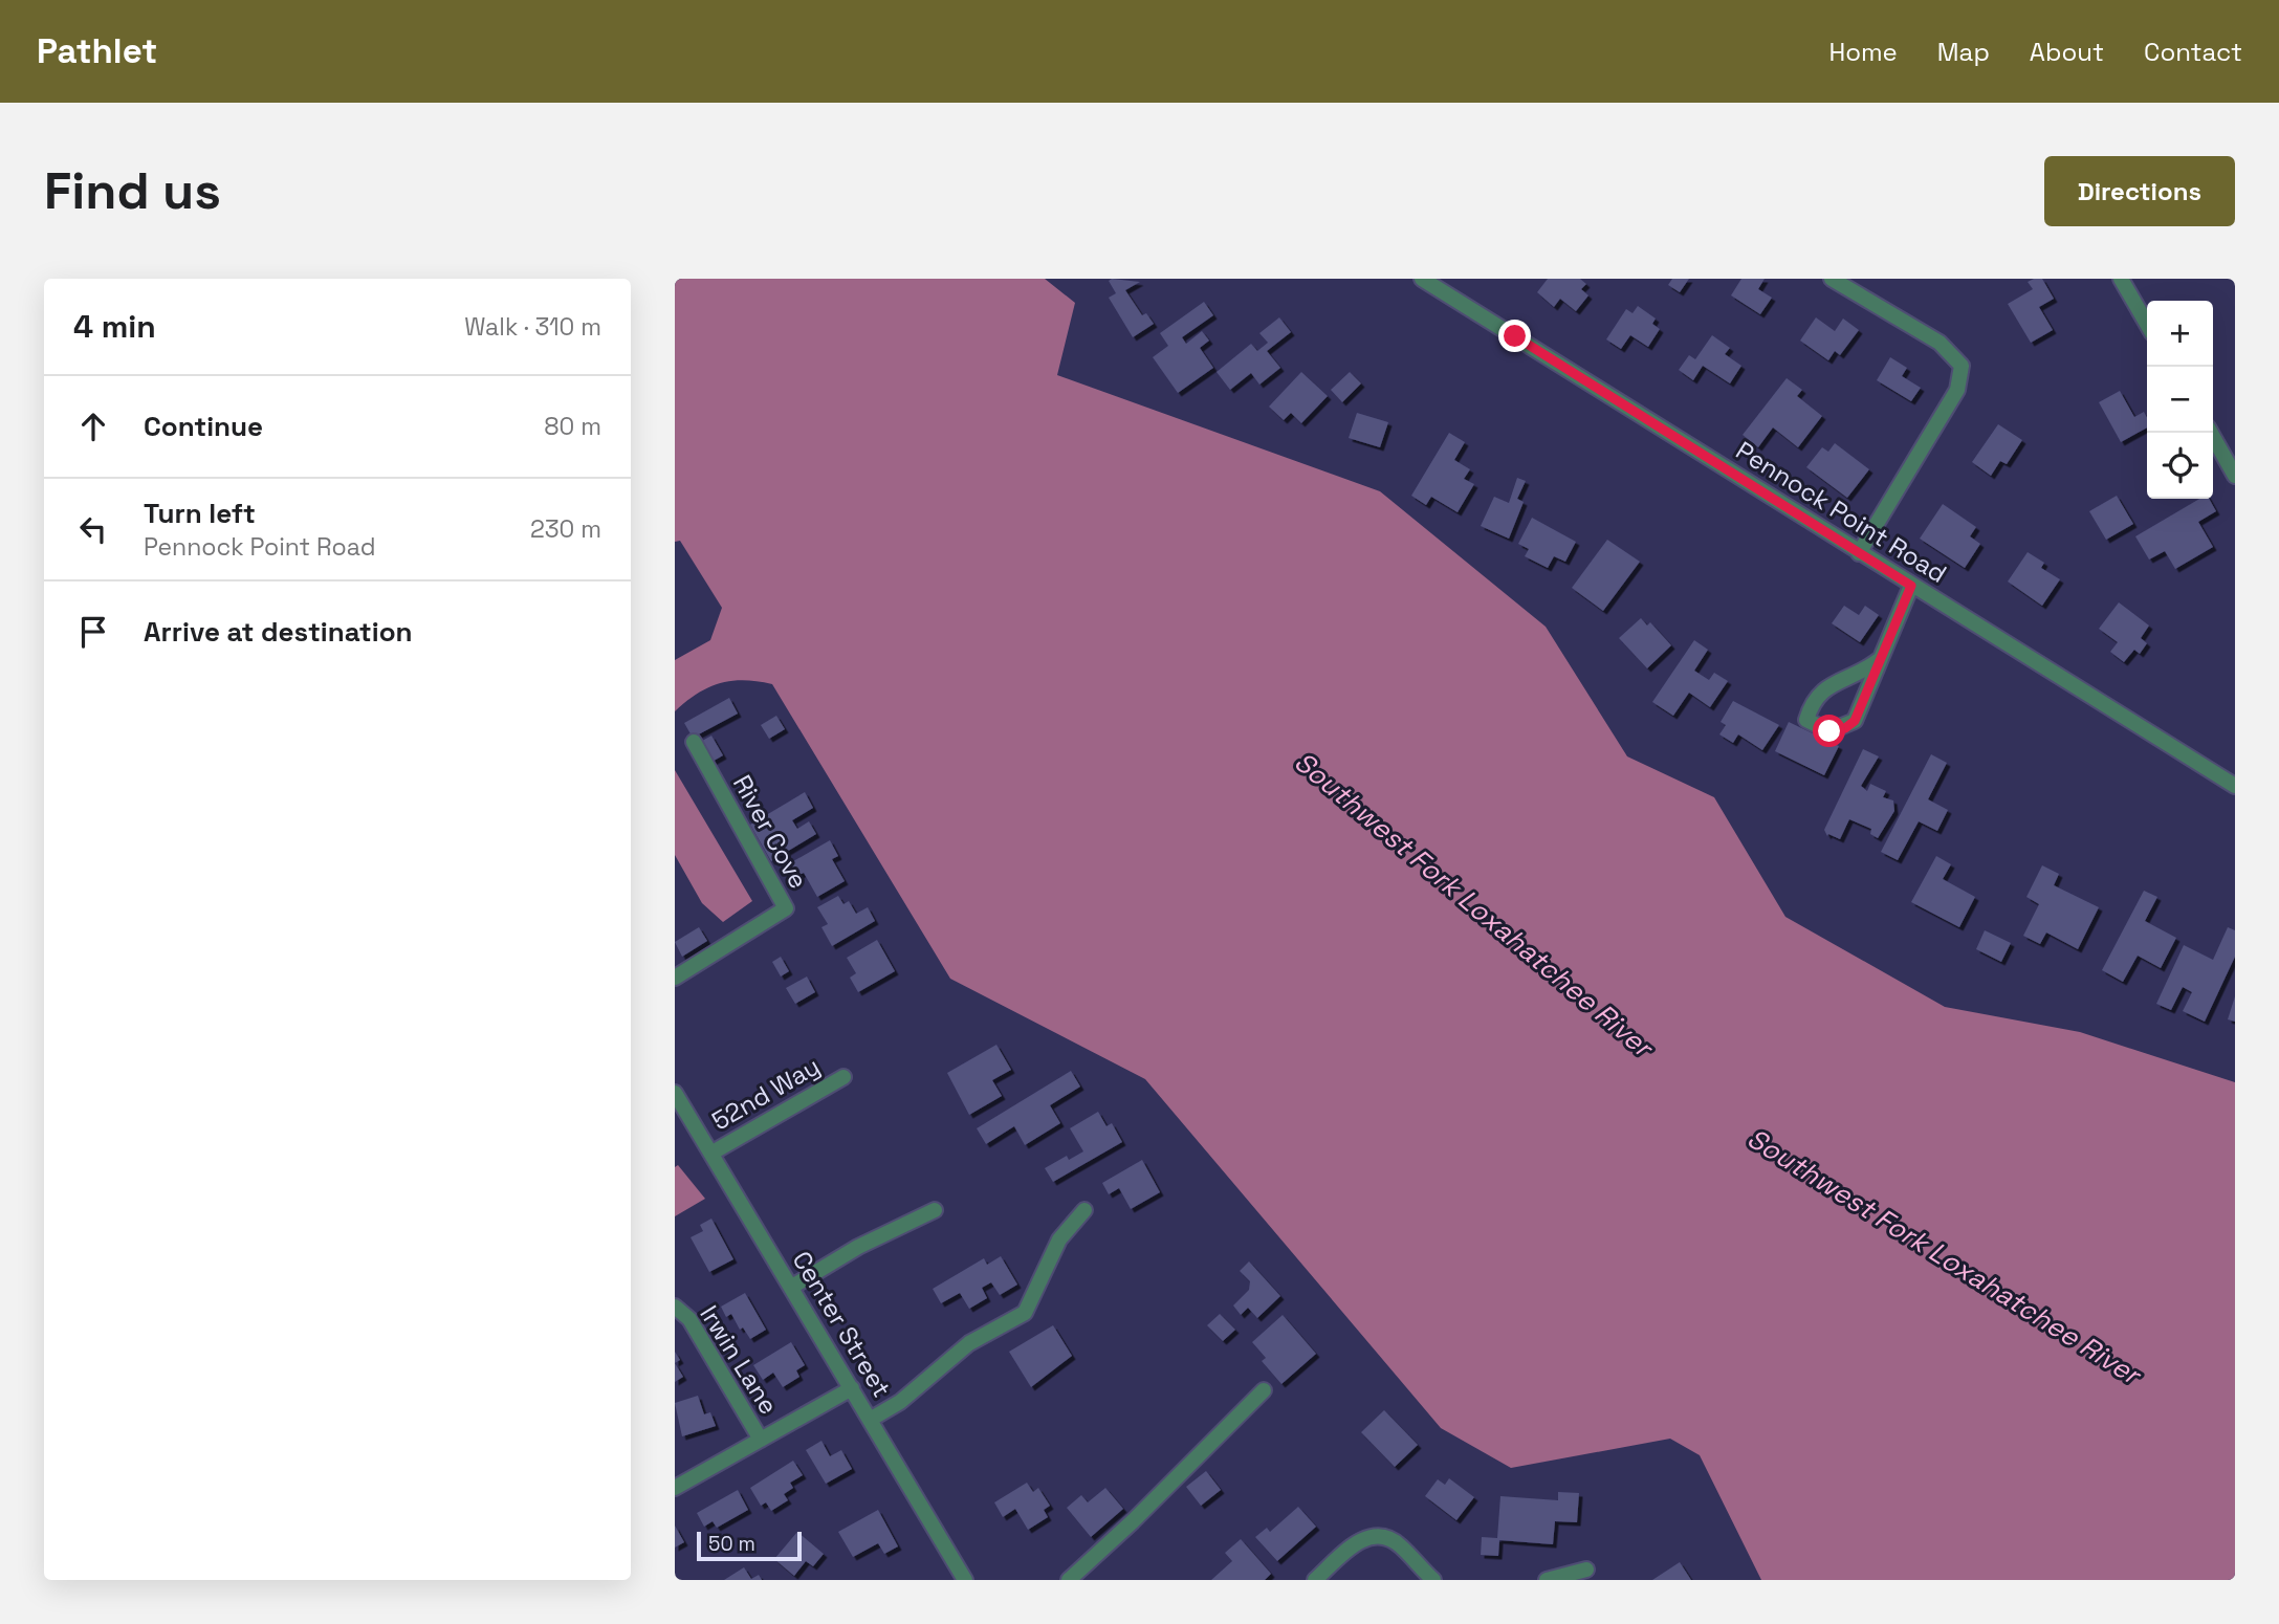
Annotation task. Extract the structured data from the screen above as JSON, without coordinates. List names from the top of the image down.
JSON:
{
  "streets": {
    "street": [
      "Pennock Point Road",
      "River Cove",
      "52nd Way",
      "Center Street",
      "Irwin Lane"
    ]
  },
  "crossings": [
    ["52nd Way", "Center Street"]
  ],
  "water": ["Southwest Fork Loxahatchee River"],
  "scale_bar": "50 m",
  "page": {
    "header": "Pathlet",
    "nav": [
      "Home",
      "Map",
      "About",
      "Contact"
    ],
    "buttons": "Directions",
    "title": "Find us",
    "heading": ["4 min", "Walk · 310 m"],
    "map_buttons": ["+", "−"],
    "list": [
      ["Continue", "80 m"],
      ["Turn left", "Pennock Point Road", "230 m"],
      "Arrive at destination"
    ],
    "scale": "50 m"
  }
}
